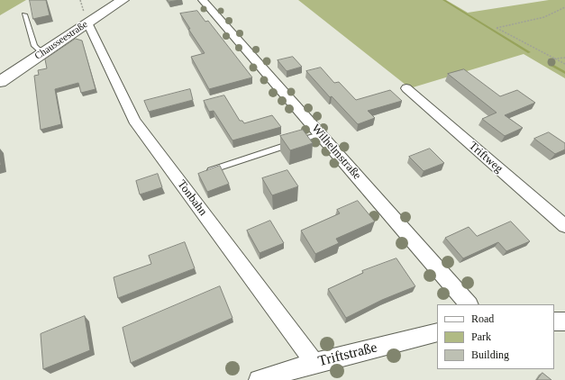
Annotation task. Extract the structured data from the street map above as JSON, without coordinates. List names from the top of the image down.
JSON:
{
  "streets": {
    "main road": ["Chausseestraße"],
    "street": [
      "Wilhelmstraße",
      "Triftweg",
      "Tonbahn",
      "Triftstraße"
    ]
  },
  "crossings": [
    ["Chausseestraße", "Tonbahn"],
    ["Tonbahn", "Triftstraße"]
  ],
  "legend": ["Road", "Park", "Building"]
}
